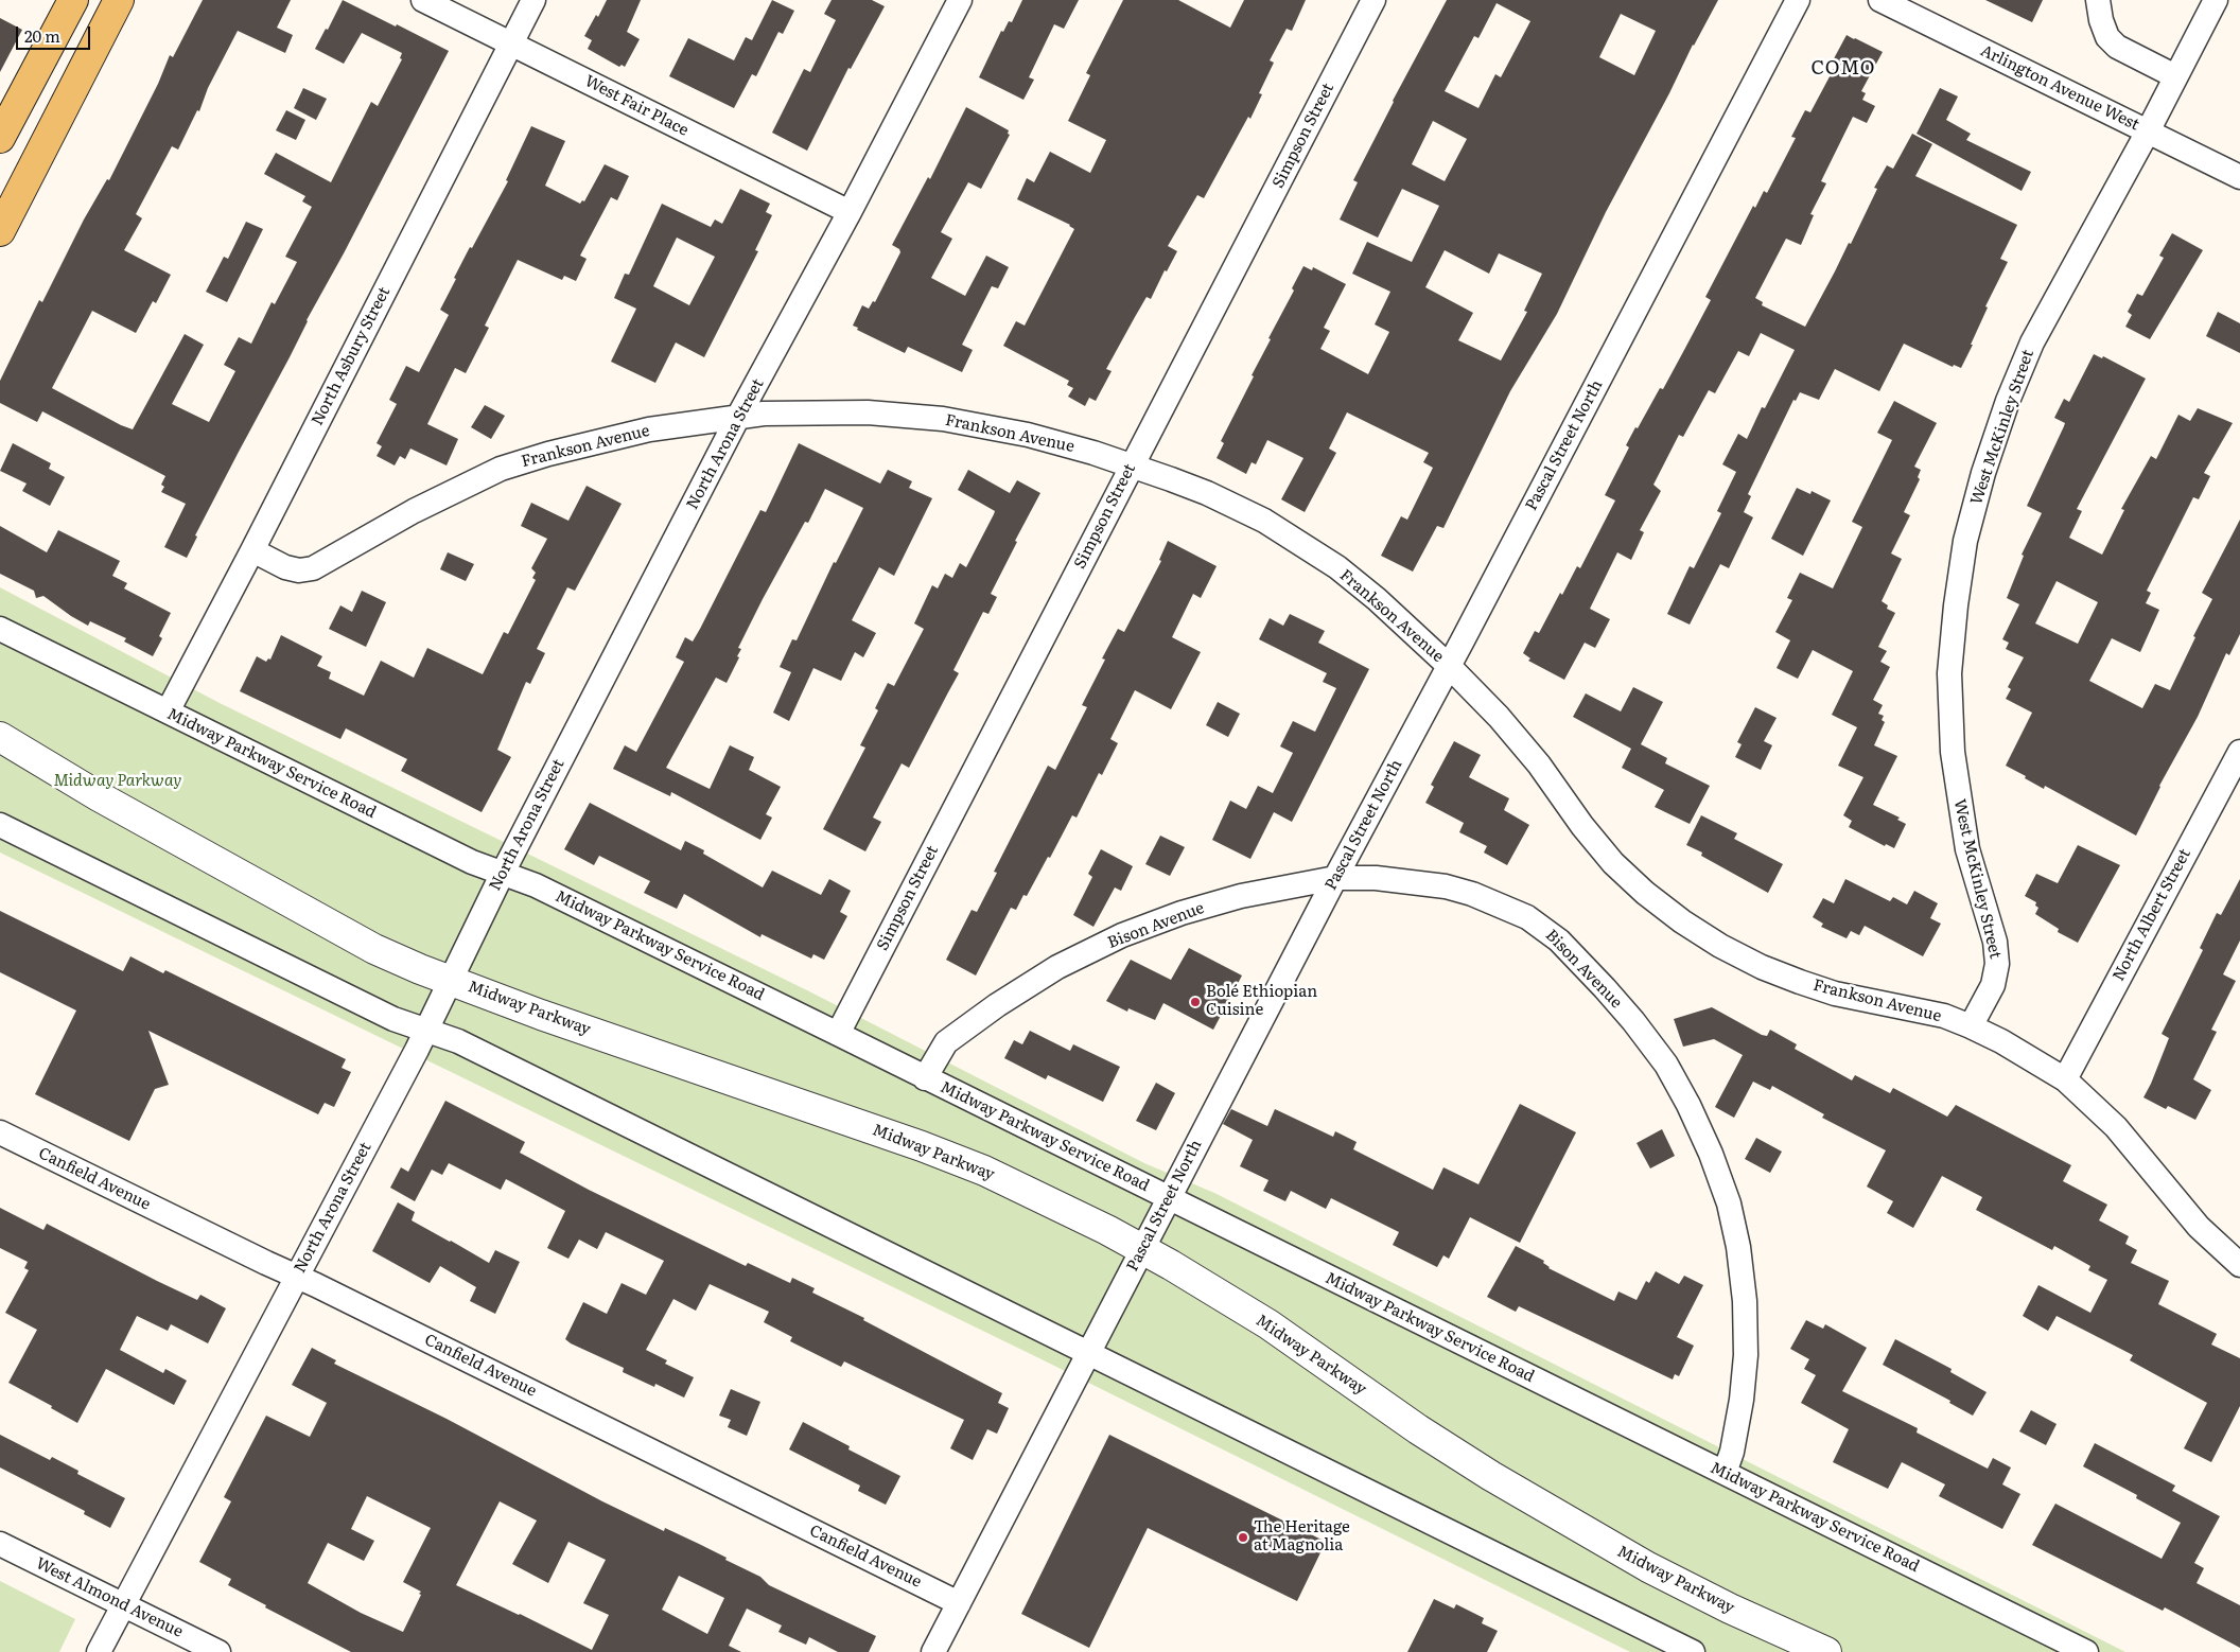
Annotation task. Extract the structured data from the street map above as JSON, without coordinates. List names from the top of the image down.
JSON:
{
  "streets": {
    "street": [
      "Arlington Avenue West",
      "West Fair Place",
      "Simpson Street",
      "North Asbury Street",
      "West McKinley Street",
      "Frankson Avenue",
      "North Arona Street",
      "Pascal Street North",
      "Midway Parkway Service Road",
      "North Albert Street",
      "Bison Avenue",
      "Midway Parkway",
      "Canfield Avenue",
      "West Almond Avenue"
    ]
  },
  "crossings": [
    ["Arlington Avenue West", "West McKinley Street"],
    ["West Fair Place", "North Asbury Street"],
    ["West Fair Place", "North Arona Street"],
    ["Simpson Street", "Frankson Avenue"],
    ["Simpson Street", "Midway Parkway Service Road"],
    ["North Asbury Street", "Frankson Avenue"],
    ["North Asbury Street", "Midway Parkway Service Road"],
    ["West McKinley Street", "Frankson Avenue"],
    ["Frankson Avenue", "North Arona Street"],
    ["Frankson Avenue", "Pascal Street North"],
    ["Frankson Avenue", "North Albert Street"],
    ["North Arona Street", "Midway Parkway Service Road"],
    ["North Arona Street", "Midway Parkway"],
    ["North Arona Street", "Canfield Avenue"],
    ["North Arona Street", "West Almond Avenue"],
    ["Pascal Street North", "Midway Parkway Service Road"],
    ["Pascal Street North", "Bison Avenue"],
    ["Pascal Street North", "Midway Parkway"],
    ["Pascal Street North", "Canfield Avenue"],
    ["Midway Parkway Service Road", "Bison Avenue"]
  ],
  "districts": ["COMO"],
  "parks": ["Midway Parkway"],
  "places": ["Bolé Ethiopian Cuisine", "The Heritage at Magnolia"],
  "scale_bar": "20 m"
}
